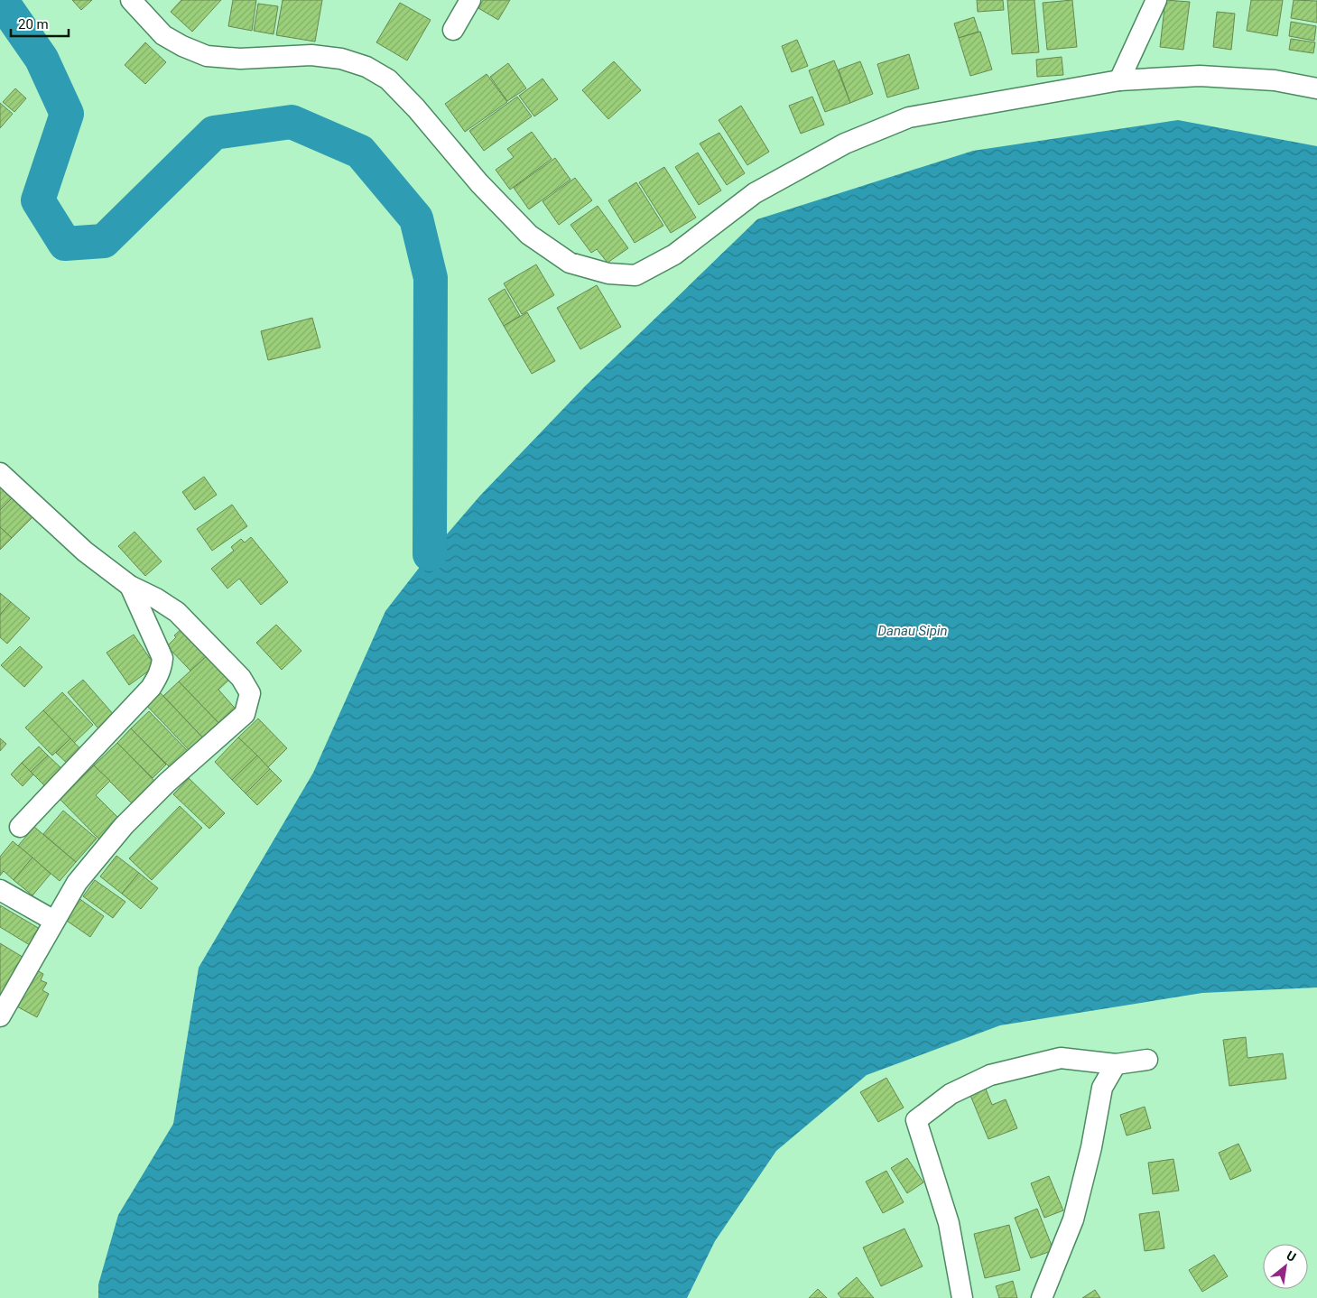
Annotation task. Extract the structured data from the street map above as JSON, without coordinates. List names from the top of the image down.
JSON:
{
  "water": ["Danau Sipin"],
  "scale_bar": "20 m",
  "north": "top right"
}
